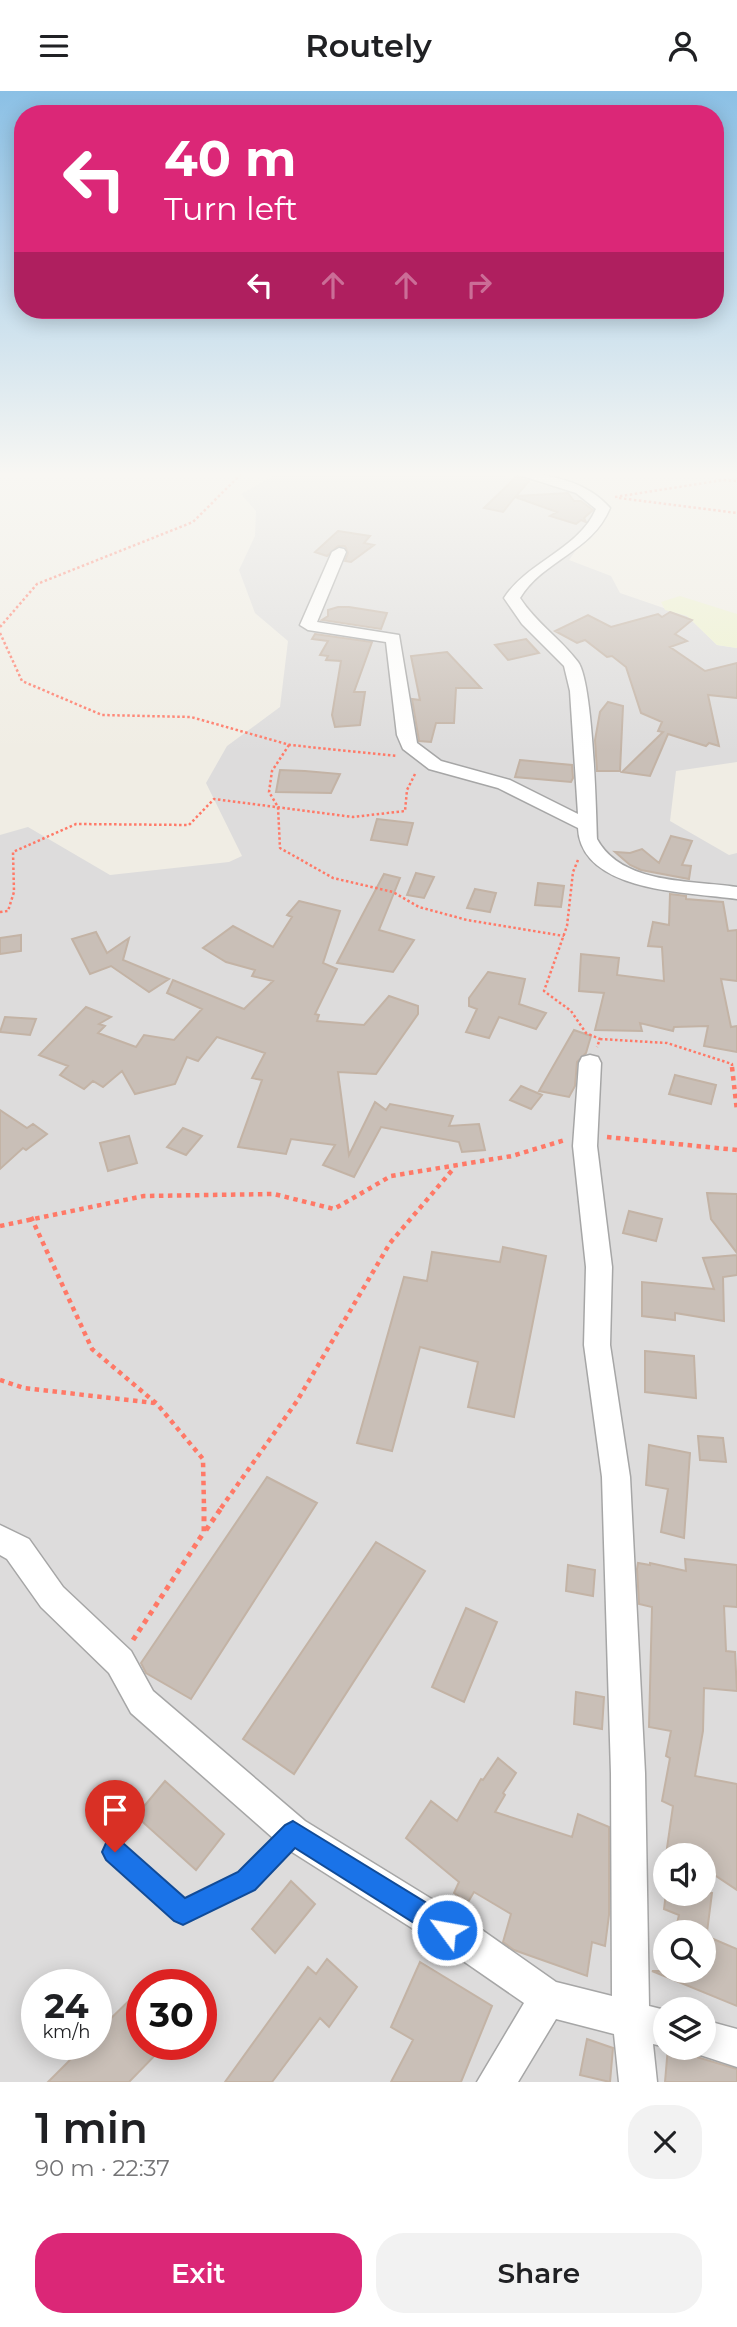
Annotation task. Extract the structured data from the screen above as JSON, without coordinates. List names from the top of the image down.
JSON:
{
  "page": {
    "header": "Routely",
    "turn": ["40 m", "Turn left"],
    "speed": "24 km/h",
    "limit": "30",
    "heading": ["1 min", "90 m · 22:37"],
    "buttons": ["Exit", "Share"]
  }
}
